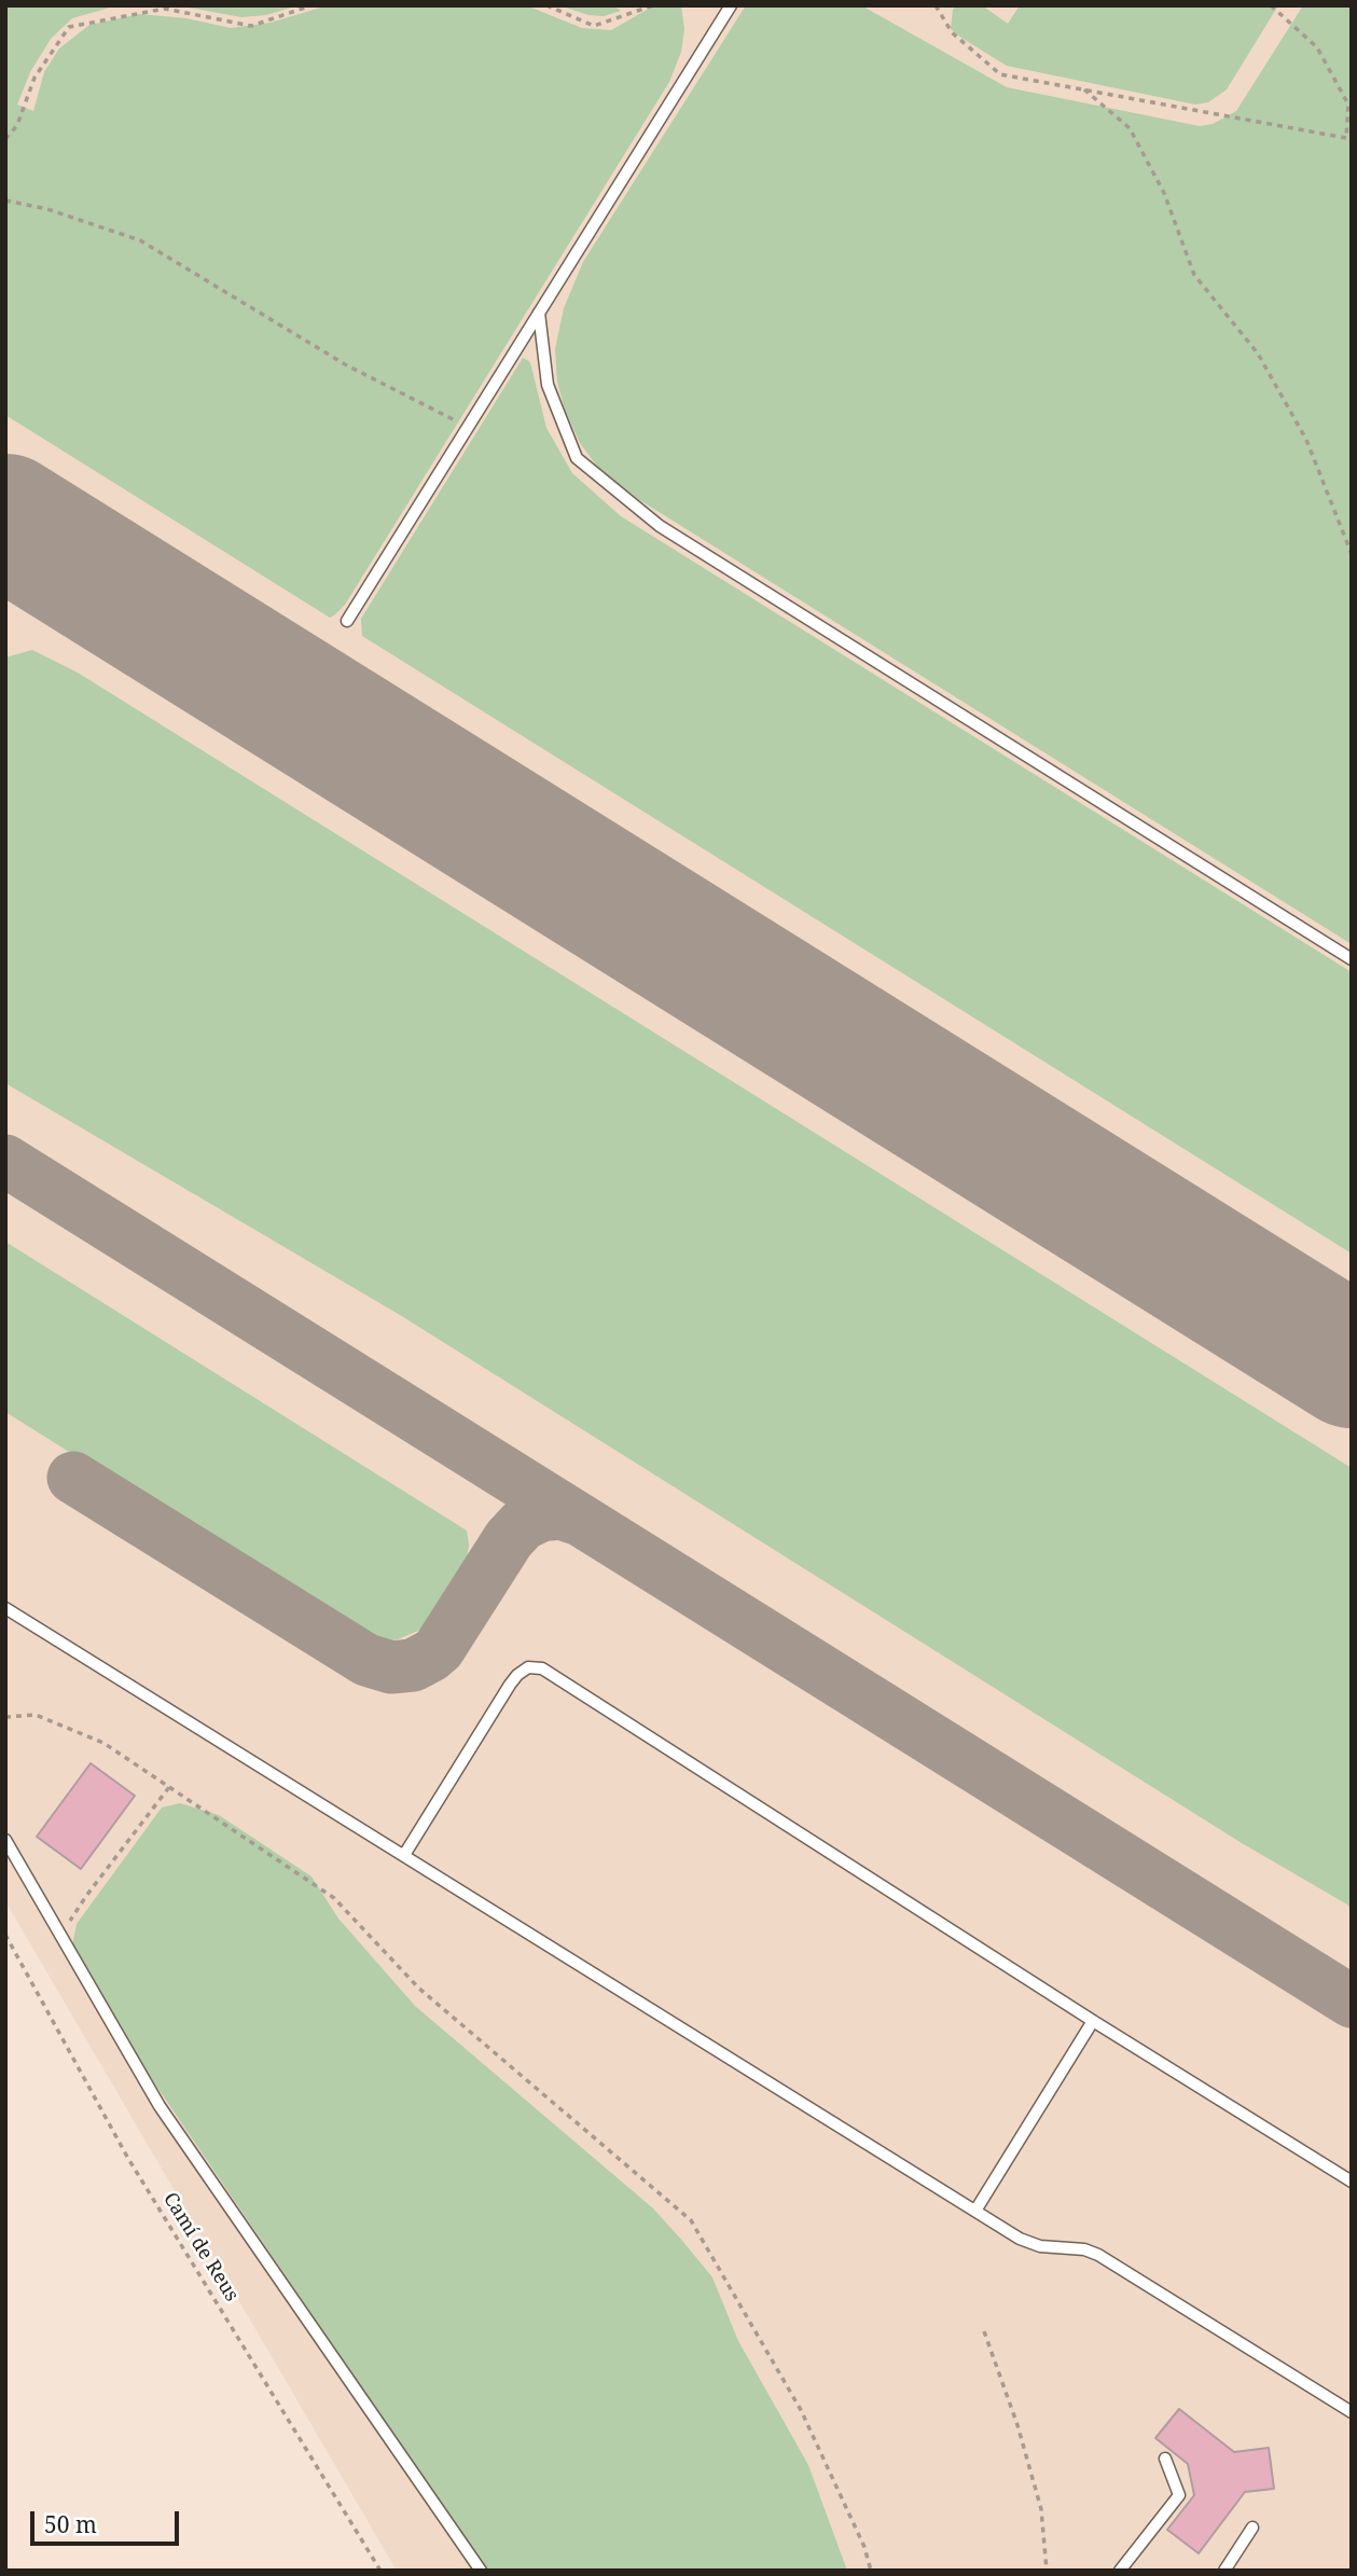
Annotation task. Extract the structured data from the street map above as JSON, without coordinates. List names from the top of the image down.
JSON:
{
  "streets": {
    "path": ["Camí de Reus"]
  },
  "scale_bar": "50 m"
}
